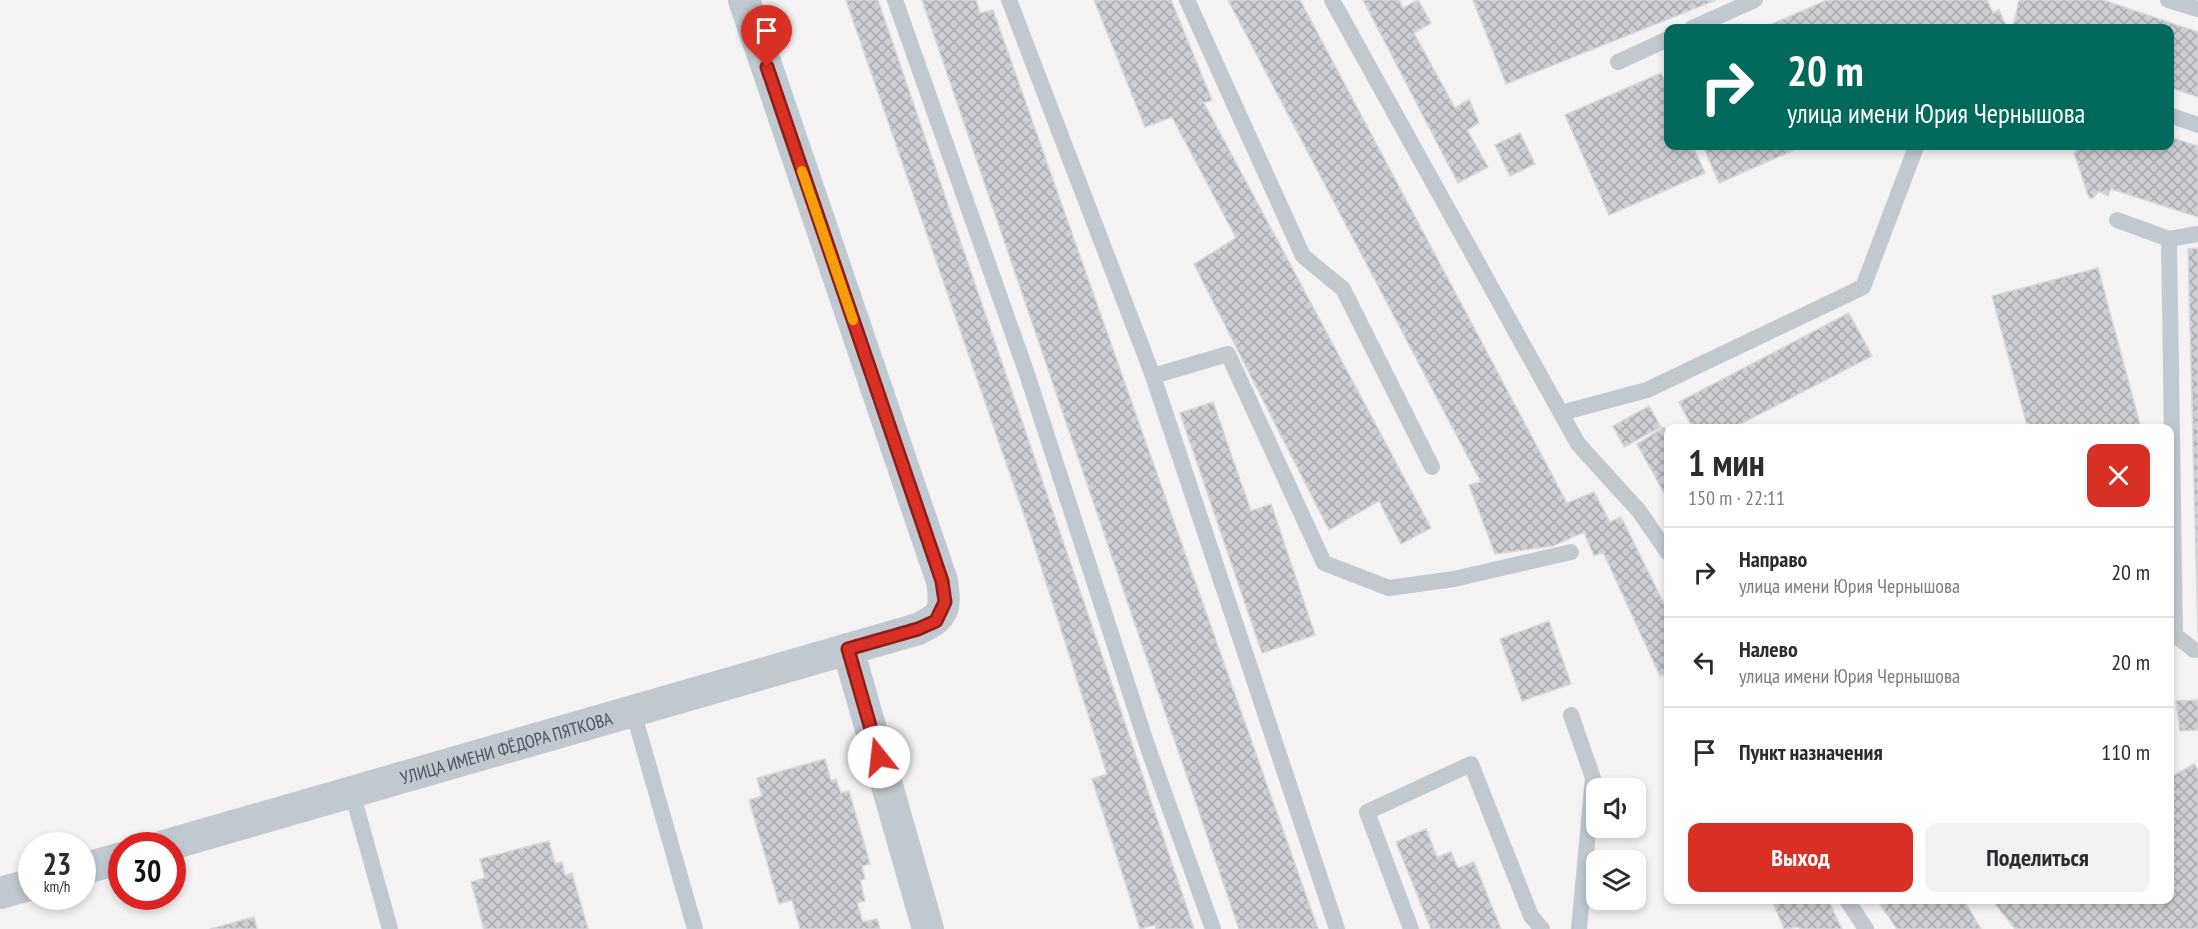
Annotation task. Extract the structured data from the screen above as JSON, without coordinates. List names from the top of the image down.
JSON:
{
  "streets": {
    "street": ["УЛИЦА ИМЕНИ ФЁДОРА ПЯТКОВА"]
  },
  "page": {
    "turn": ["20 m", "улица имени Юрия Чернышова"],
    "heading": ["1 мин", "150 m · 22:11"],
    "list": [
      {
        "name": "Направо",
        "note": "улица имени Юрия Чернышова",
        "value": "20 m"
      },
      {
        "name": "Налево",
        "note": "улица имени Юрия Чернышова",
        "value": "20 m"
      },
      {
        "name": "Пункт назначения",
        "value": "110 m"
      }
    ],
    "buttons": ["Выход", "Поделиться"],
    "speed": "23 km/h",
    "limit": "30"
  }
}
